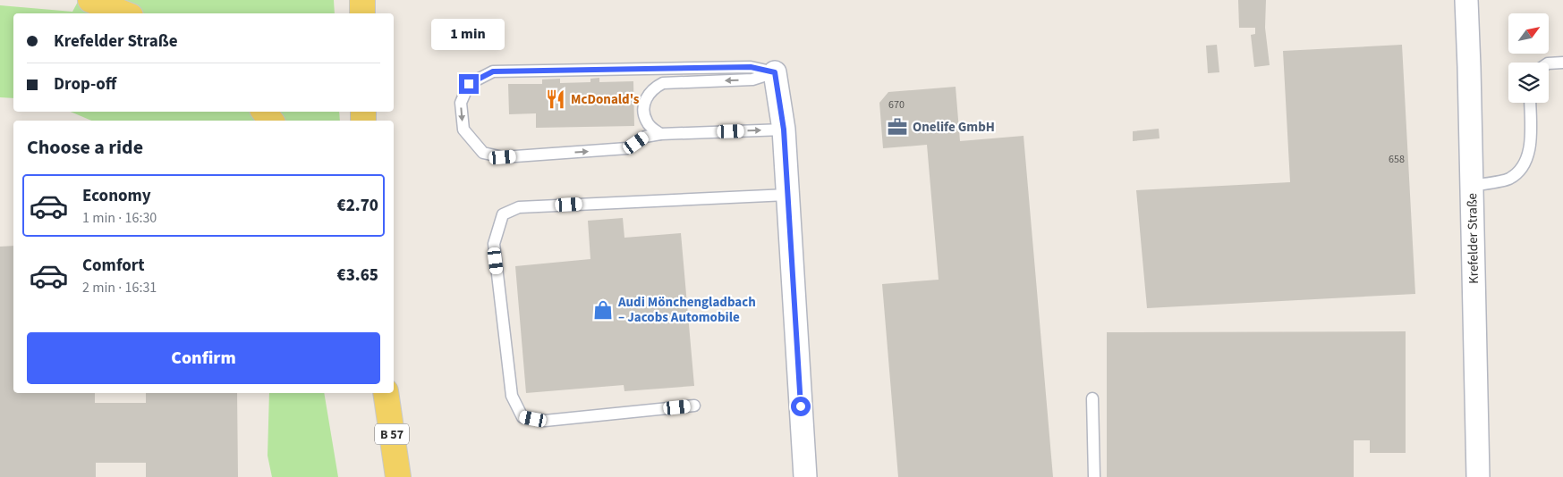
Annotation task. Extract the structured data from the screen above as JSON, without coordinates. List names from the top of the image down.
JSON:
{
  "streets": {
    "main road": ["B 57"],
    "street": ["Krefelder Straße"]
  },
  "places": {
    "restaurant": ["McDonald's"],
    "office": ["Onelife GmbH"],
    "shop": ["Audi Mönchengladbach – Jacobs Automobile"]
  },
  "house_numbers": ["670", "658"],
  "north": "top right",
  "page": {
    "banner": ["Krefelder Straße", "Drop-off"],
    "bubble": "1 min",
    "heading": "Choose a ride",
    "list": [
      {
        "name": "Economy",
        "note": "1 min · 16:30",
        "value": "€2.70"
      },
      {
        "name": "Comfort",
        "note": "2 min · 16:31",
        "value": "€3.65"
      }
    ],
    "buttons": "Confirm"
  }
}
